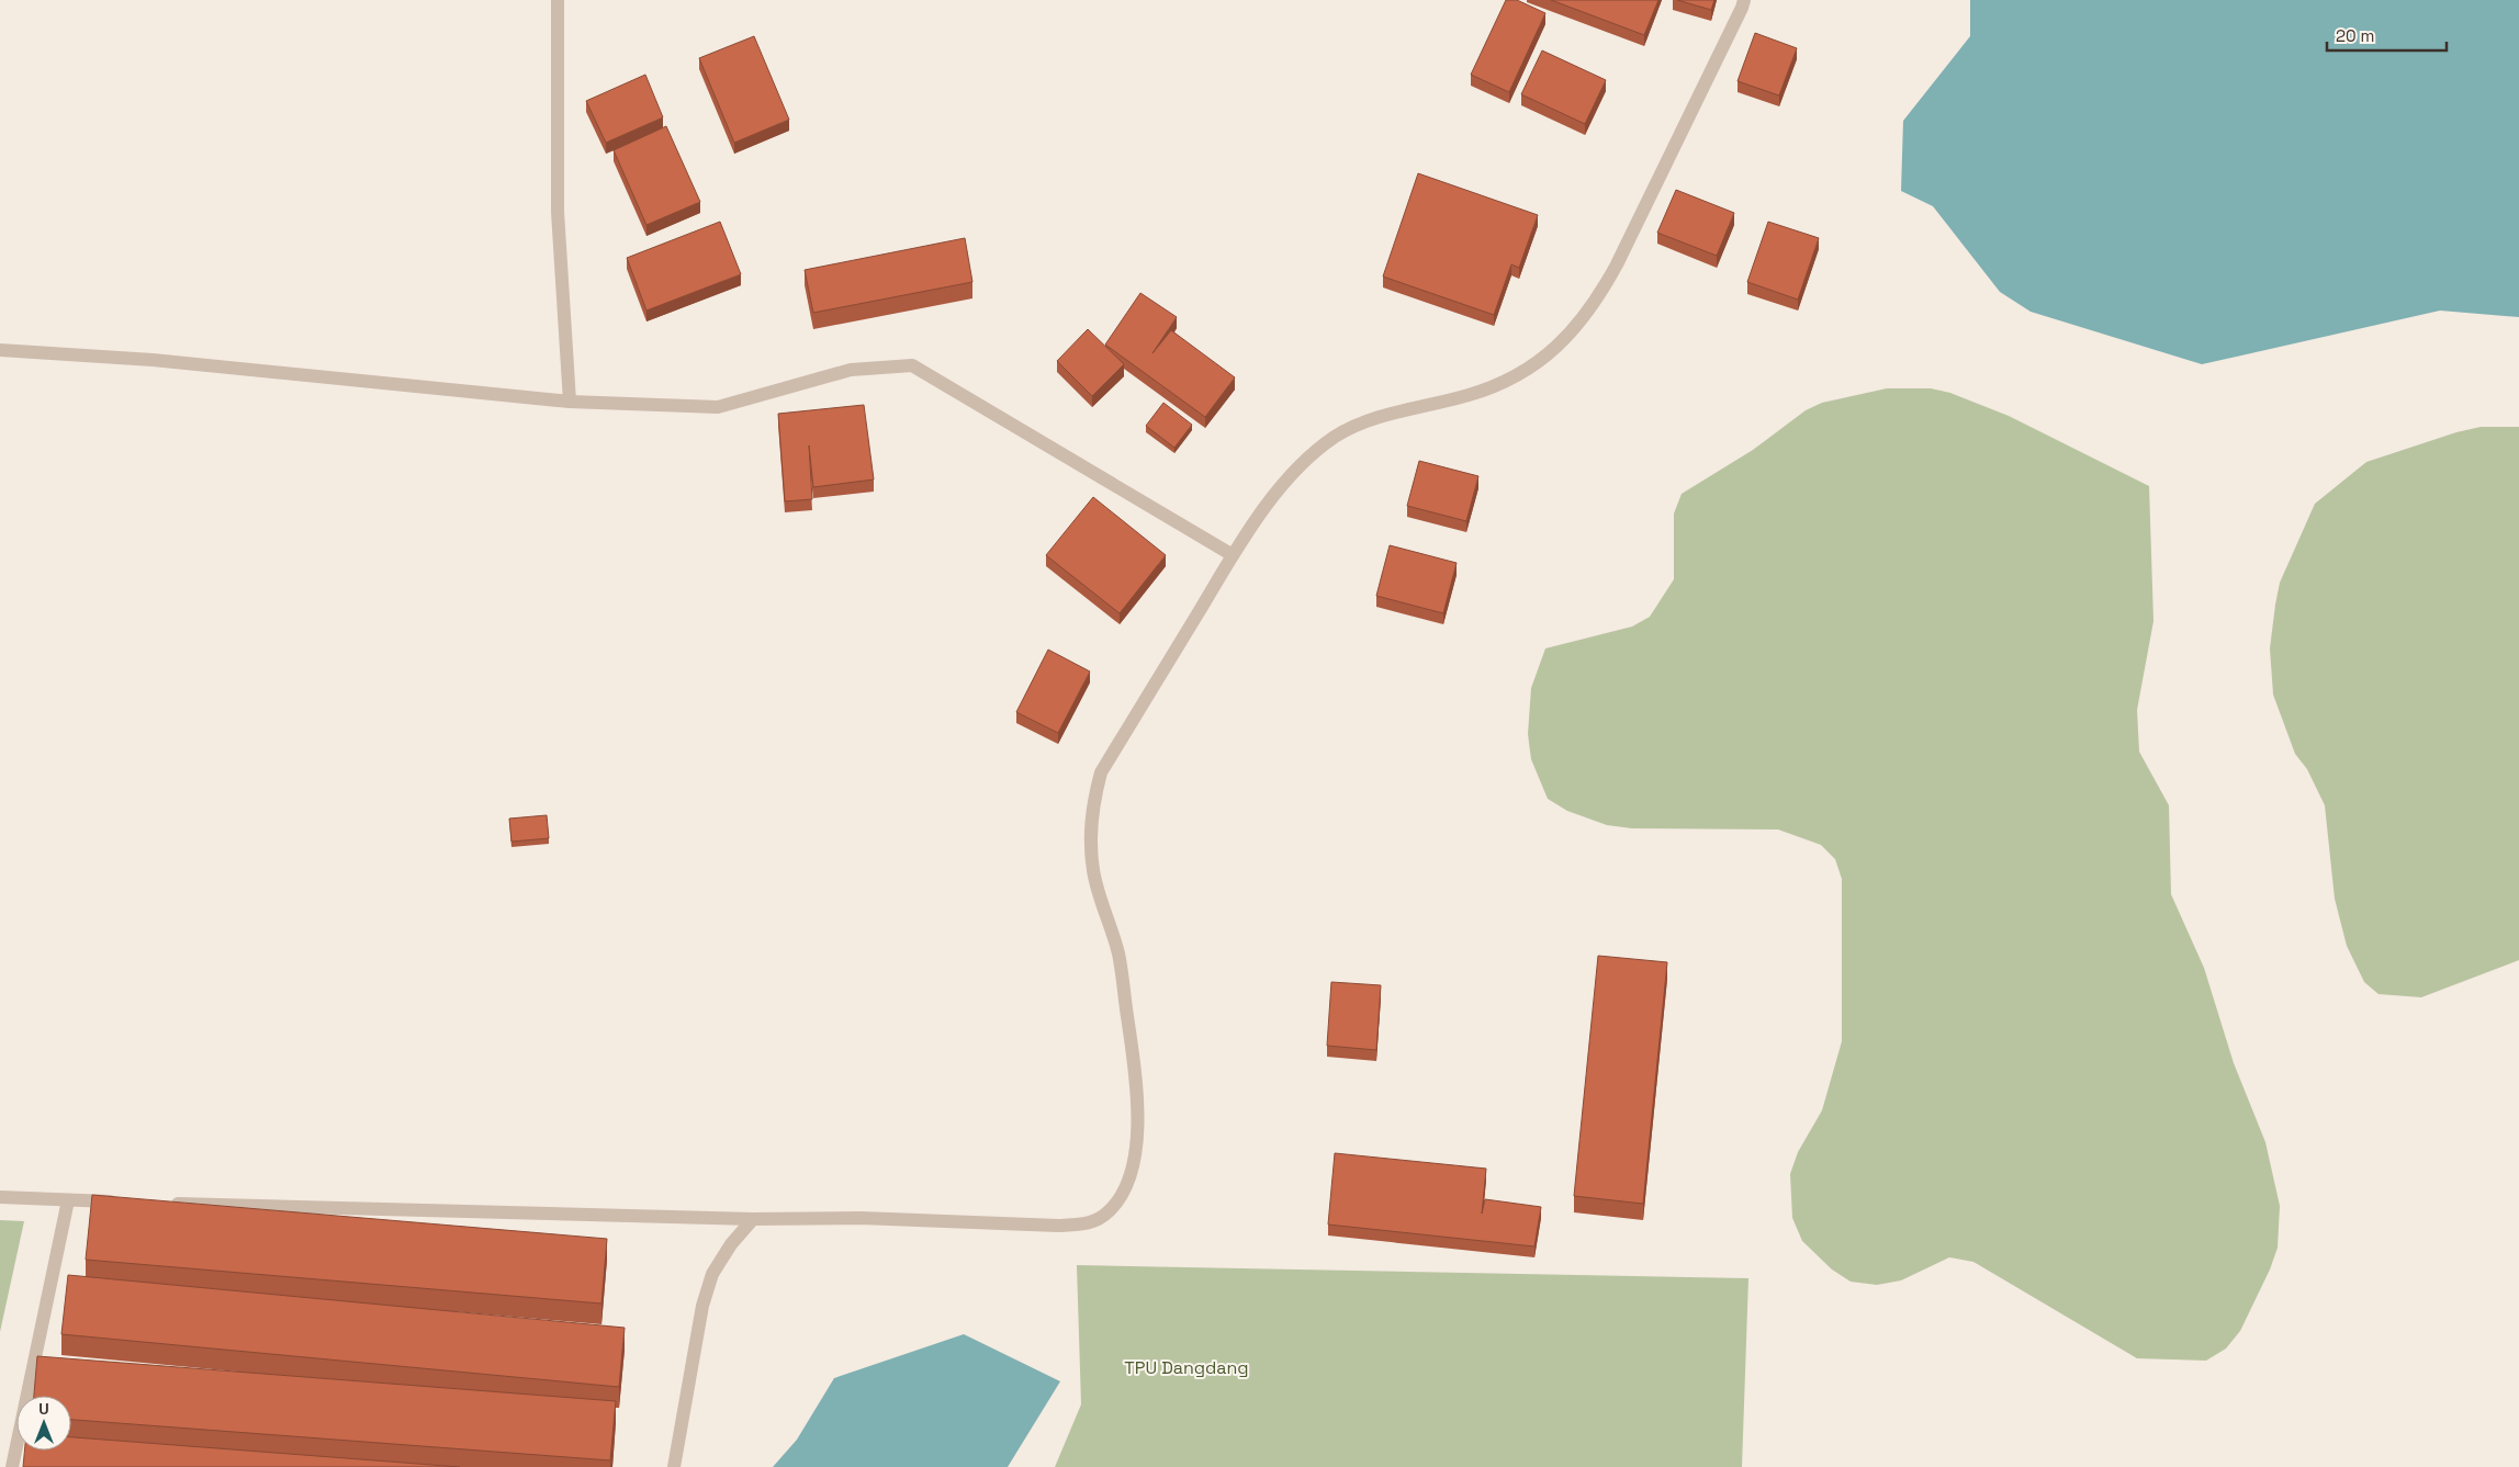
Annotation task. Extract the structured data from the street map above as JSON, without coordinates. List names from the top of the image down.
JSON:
{
  "parks": ["TPU Dangdang"],
  "scale_bar": "20 m",
  "north": "top"
}
